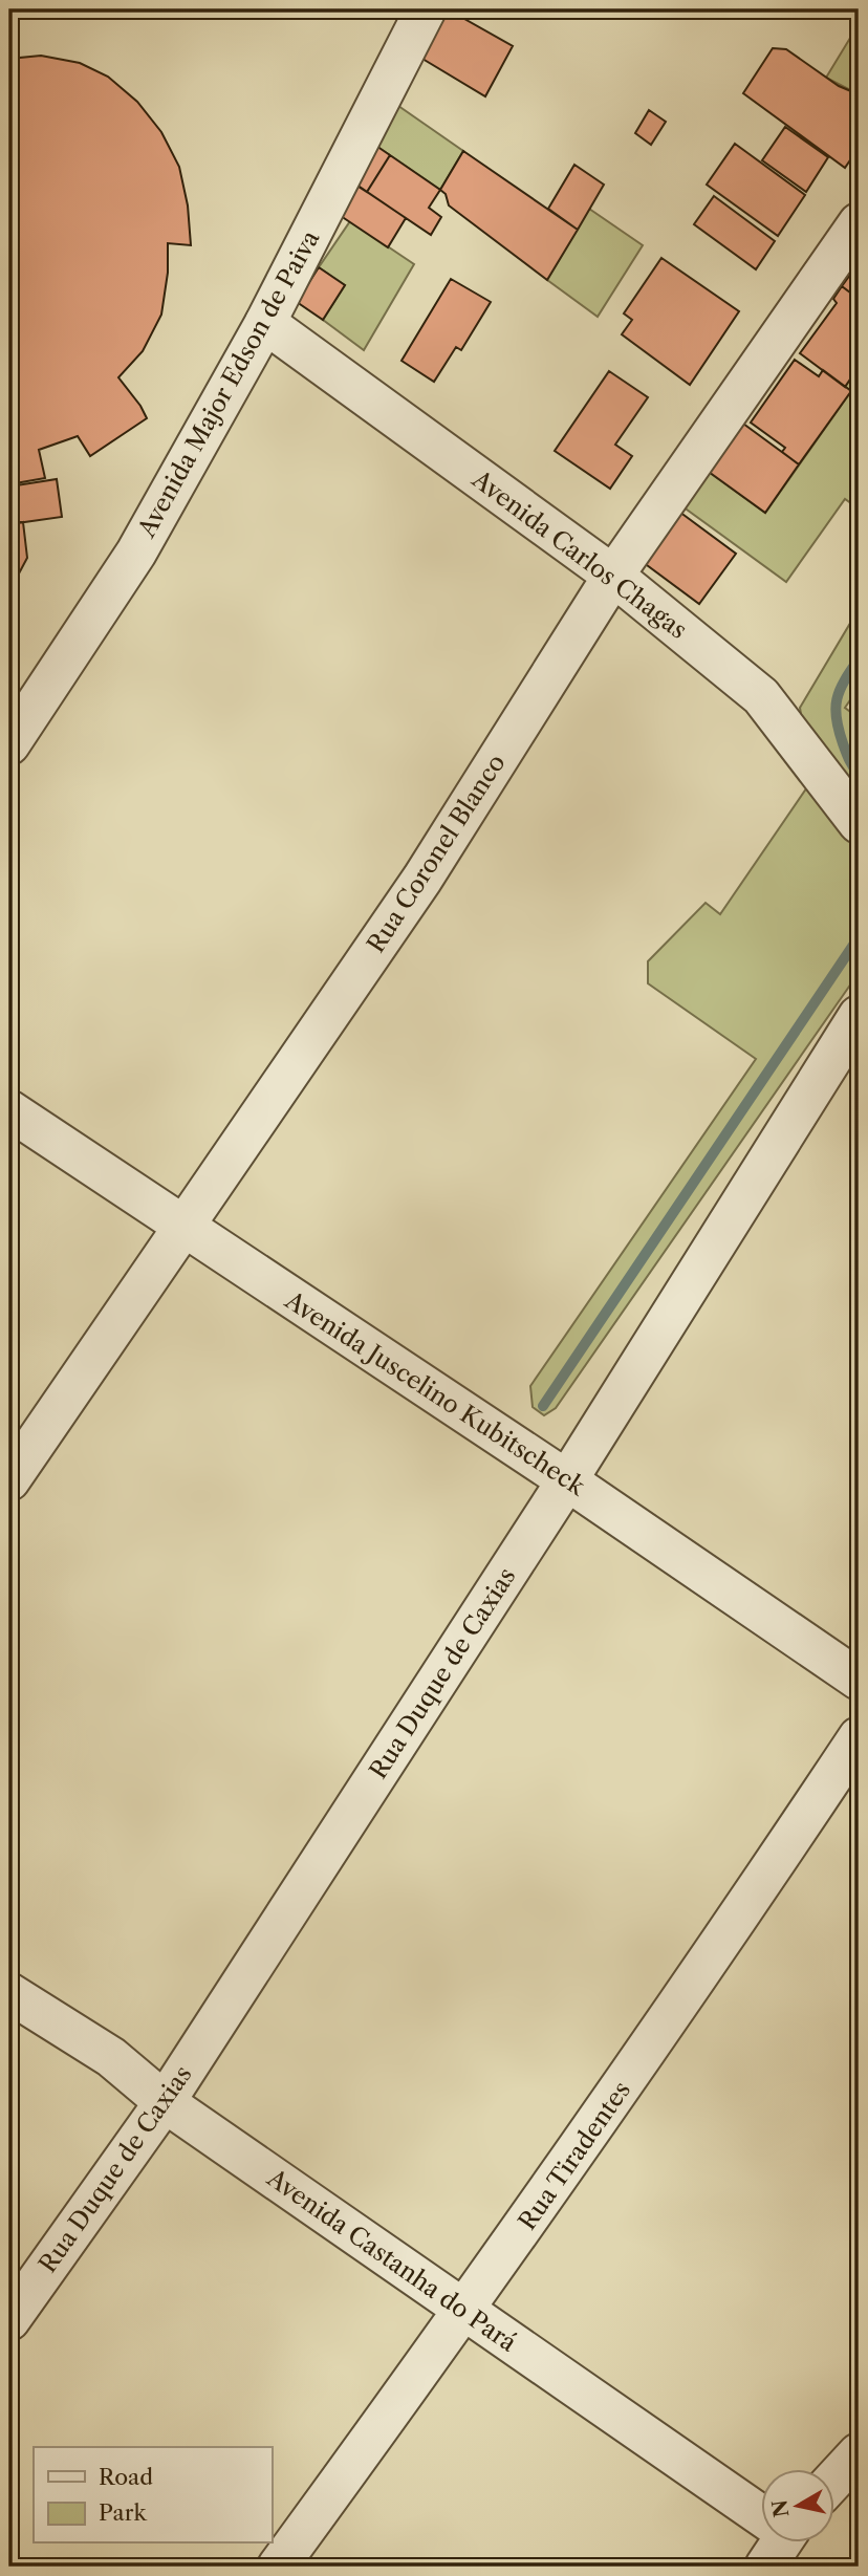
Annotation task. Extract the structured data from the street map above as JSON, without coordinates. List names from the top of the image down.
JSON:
{
  "streets": {
    "street": [
      "Avenida Major Edson de Paiva",
      "Avenida Carlos Chagas",
      "Rua Coronel Blanco",
      "Avenida Juscelino Kubitscheck",
      "Rua Duque de Caxias",
      "Rua Tiradentes",
      "Avenida Castanha do Pará"
    ]
  },
  "crossings": [
    ["Avenida Major Edson de Paiva", "Avenida Carlos Chagas"],
    ["Avenida Carlos Chagas", "Rua Coronel Blanco"],
    ["Rua Coronel Blanco", "Avenida Juscelino Kubitscheck"],
    ["Avenida Juscelino Kubitscheck", "Rua Duque de Caxias"],
    ["Rua Duque de Caxias", "Avenida Castanha do Pará"],
    ["Rua Tiradentes", "Avenida Castanha do Pará"]
  ],
  "legend": ["Road", "Park"],
  "north": "left"
}
